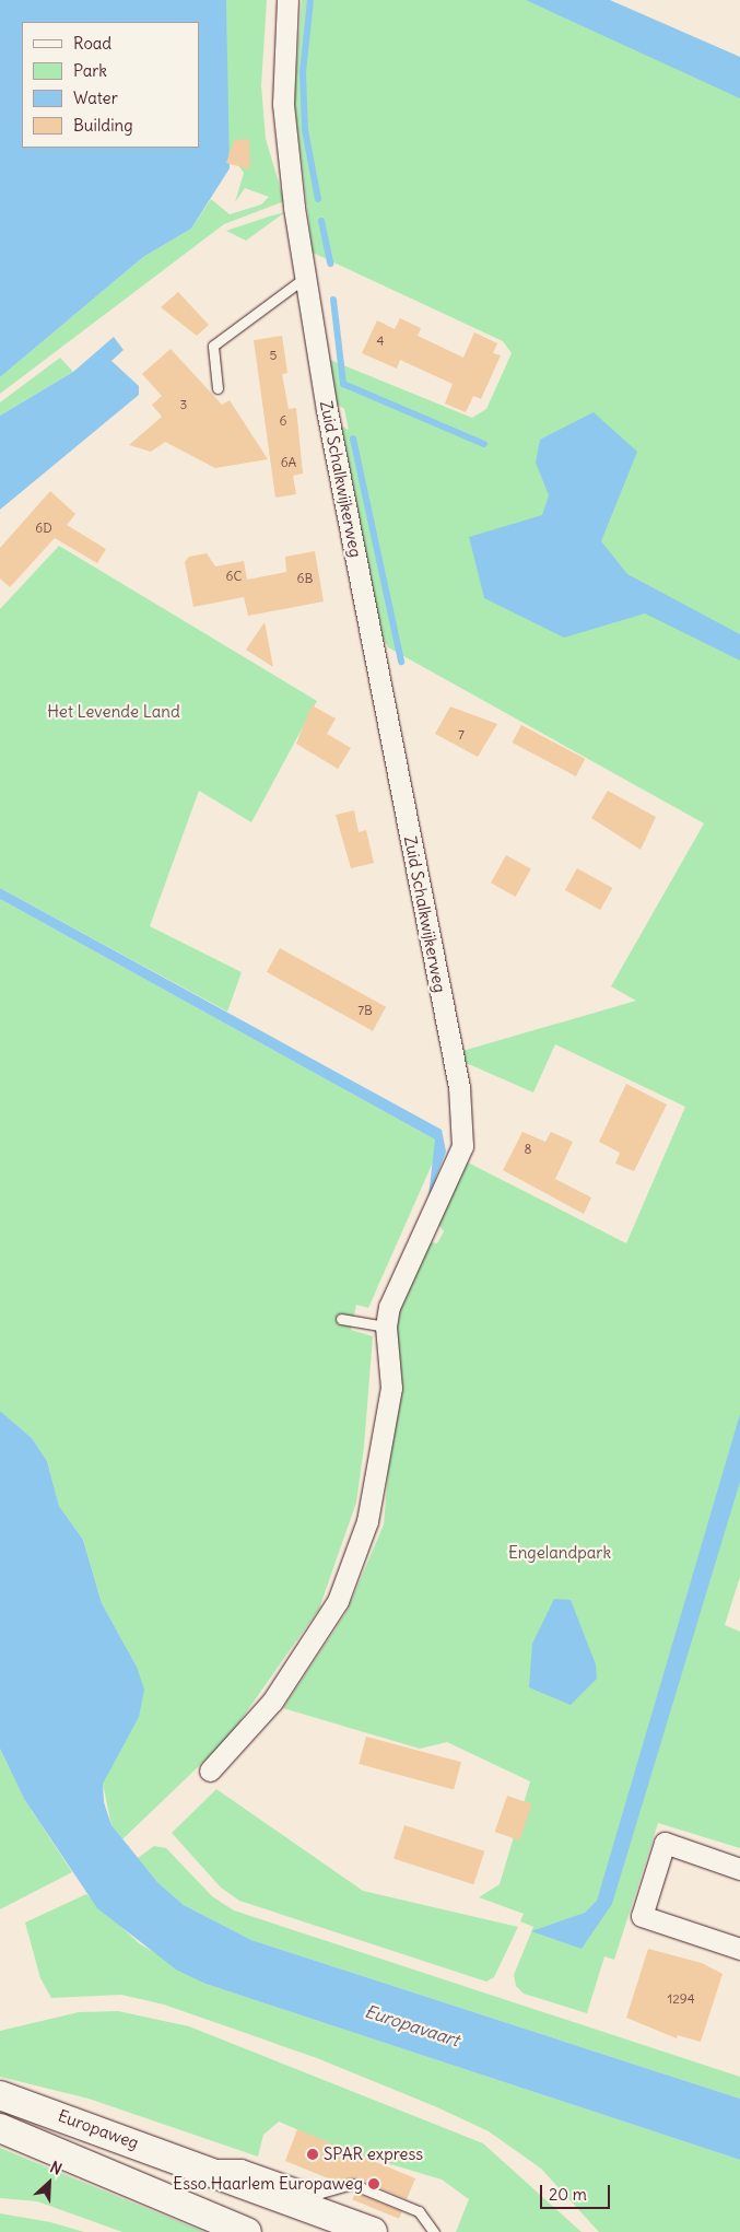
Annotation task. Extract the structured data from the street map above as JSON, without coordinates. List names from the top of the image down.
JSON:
{
  "streets": {
    "main road": ["Europaweg"],
    "street": ["Zuid Schalkwijkerweg"]
  },
  "water": ["Europavaart"],
  "parks": ["Het Levende Land", "Engelandpark"],
  "places": ["SPAR express", "Esso Haarlem Europaweg"],
  "house_numbers": [
    "4",
    "5",
    "3",
    "6",
    "6A",
    "6D",
    "6C",
    "6B",
    "7",
    "7B",
    "8",
    "1294"
  ],
  "legend": [
    "Road",
    "Park",
    "Water",
    "Building"
  ],
  "scale_bar": "20 m",
  "north": "top right"
}
